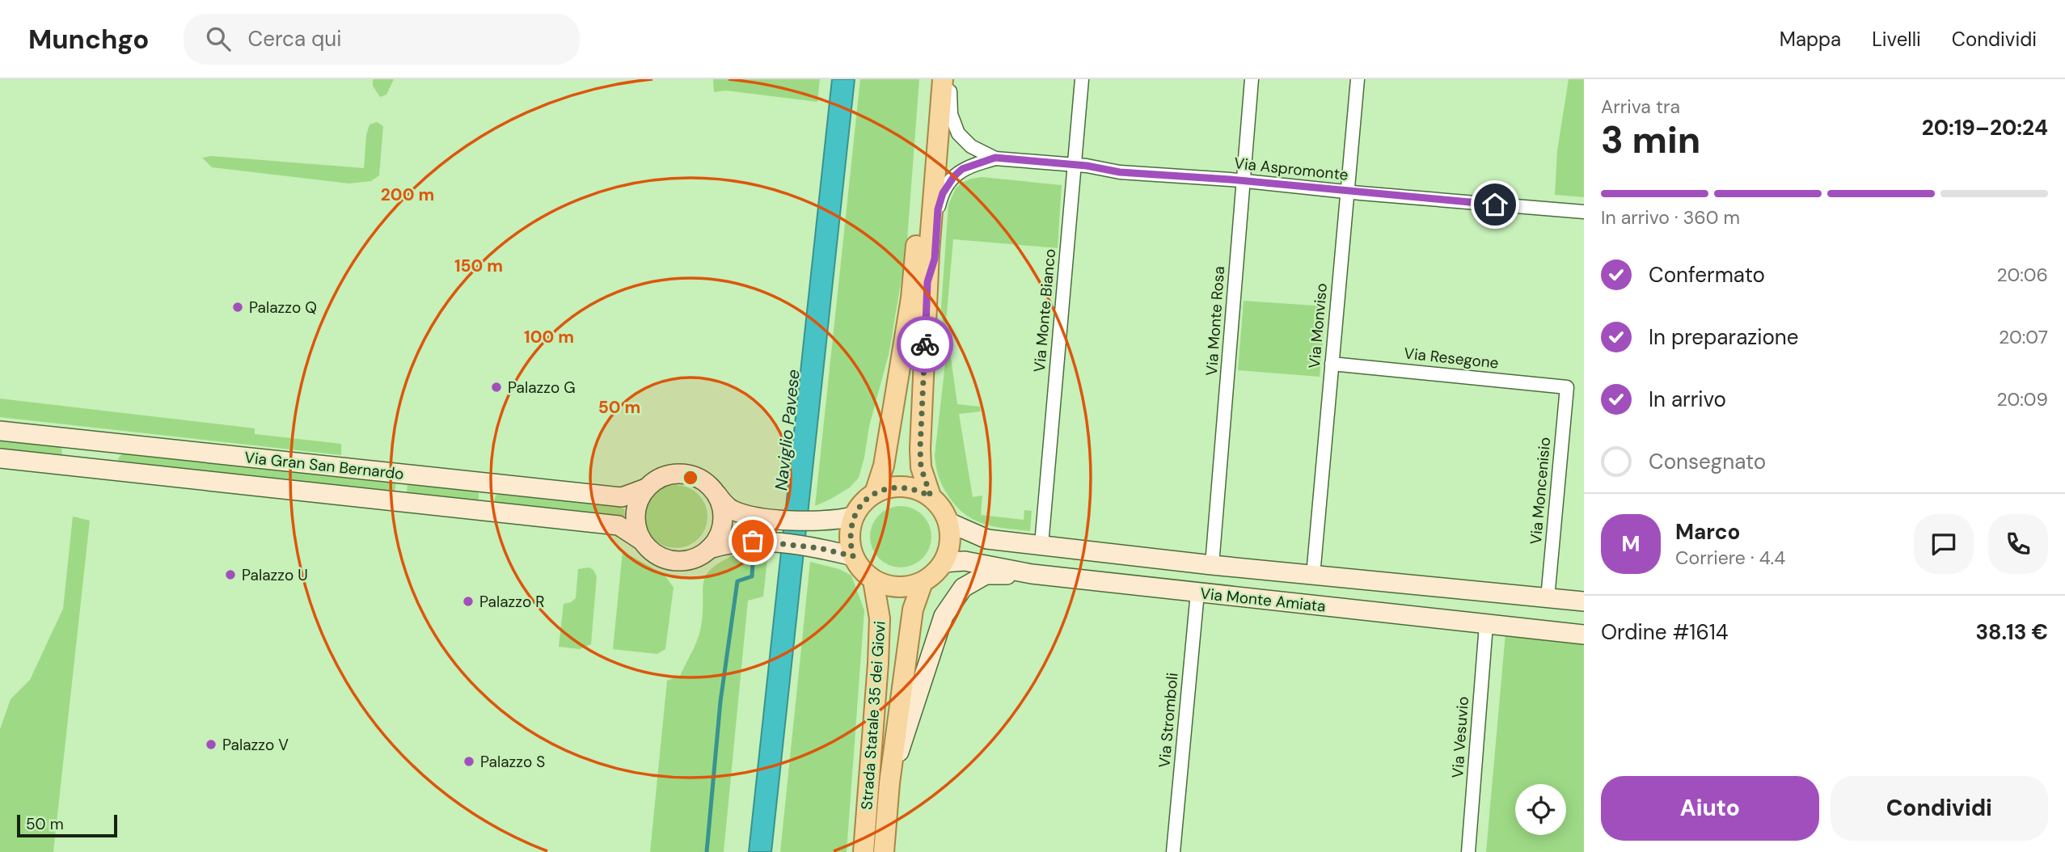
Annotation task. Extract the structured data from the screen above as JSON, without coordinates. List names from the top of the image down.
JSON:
{
  "streets": {
    "main road": ["Via Gran San Bernardo", "Via Monte Amiata", "Strada Statale 35 dei Giovi"],
    "street": [
      "Via Aspromonte",
      "Via Monte Bianco",
      "Via Monte Rosa",
      "Via Monviso",
      "Via Resegone",
      "Via Moncenisio",
      "Via Stromboli",
      "Via Vesuvio"
    ]
  },
  "crossings": [
    ["Via Aspromonte", "Via Monte Bianco"],
    ["Via Aspromonte", "Via Monte Rosa"],
    ["Via Aspromonte", "Via Monviso"],
    ["Via Monte Bianco", "Via Monte Amiata"],
    ["Via Monte Rosa", "Via Monte Amiata"],
    ["Via Monviso", "Via Resegone"],
    ["Via Monviso", "Via Monte Amiata"],
    ["Via Resegone", "Via Moncenisio"],
    ["Via Moncenisio", "Via Monte Amiata"],
    ["Via Monte Amiata", "Strada Statale 35 dei Giovi"],
    ["Via Monte Amiata", "Via Stromboli"],
    ["Via Monte Amiata", "Via Vesuvio"]
  ],
  "water": ["Naviglio Pavese"],
  "places": [
    "Palazzo Q",
    "Palazzo G",
    "Palazzo U",
    "Palazzo R",
    "Palazzo V",
    "Palazzo S"
  ],
  "scale_bar": "50 m",
  "page": {
    "header": "Munchgo",
    "search": "Cerca qui",
    "nav": ["Mappa", "Livelli", "Condividi"],
    "heading": ["3 min", "Arriva tra", "20:19–20:24"],
    "panel": [
      "Marco",
      "Corriere · 4.4",
      "Ordine #1614",
      "38.13 €"
    ],
    "bar": "In arrivo · 360 m",
    "list": [
      ["Confermato", "20:06"],
      ["In preparazione", "20:07"],
      ["In arrivo", "20:09"],
      "Consegnato"
    ],
    "round": "M",
    "buttons": ["Aiuto", "Condividi"],
    "scale": "50 m"
  },
  "rings": [
    "200 m",
    "150 m",
    "100 m",
    "50 m"
  ]
}
